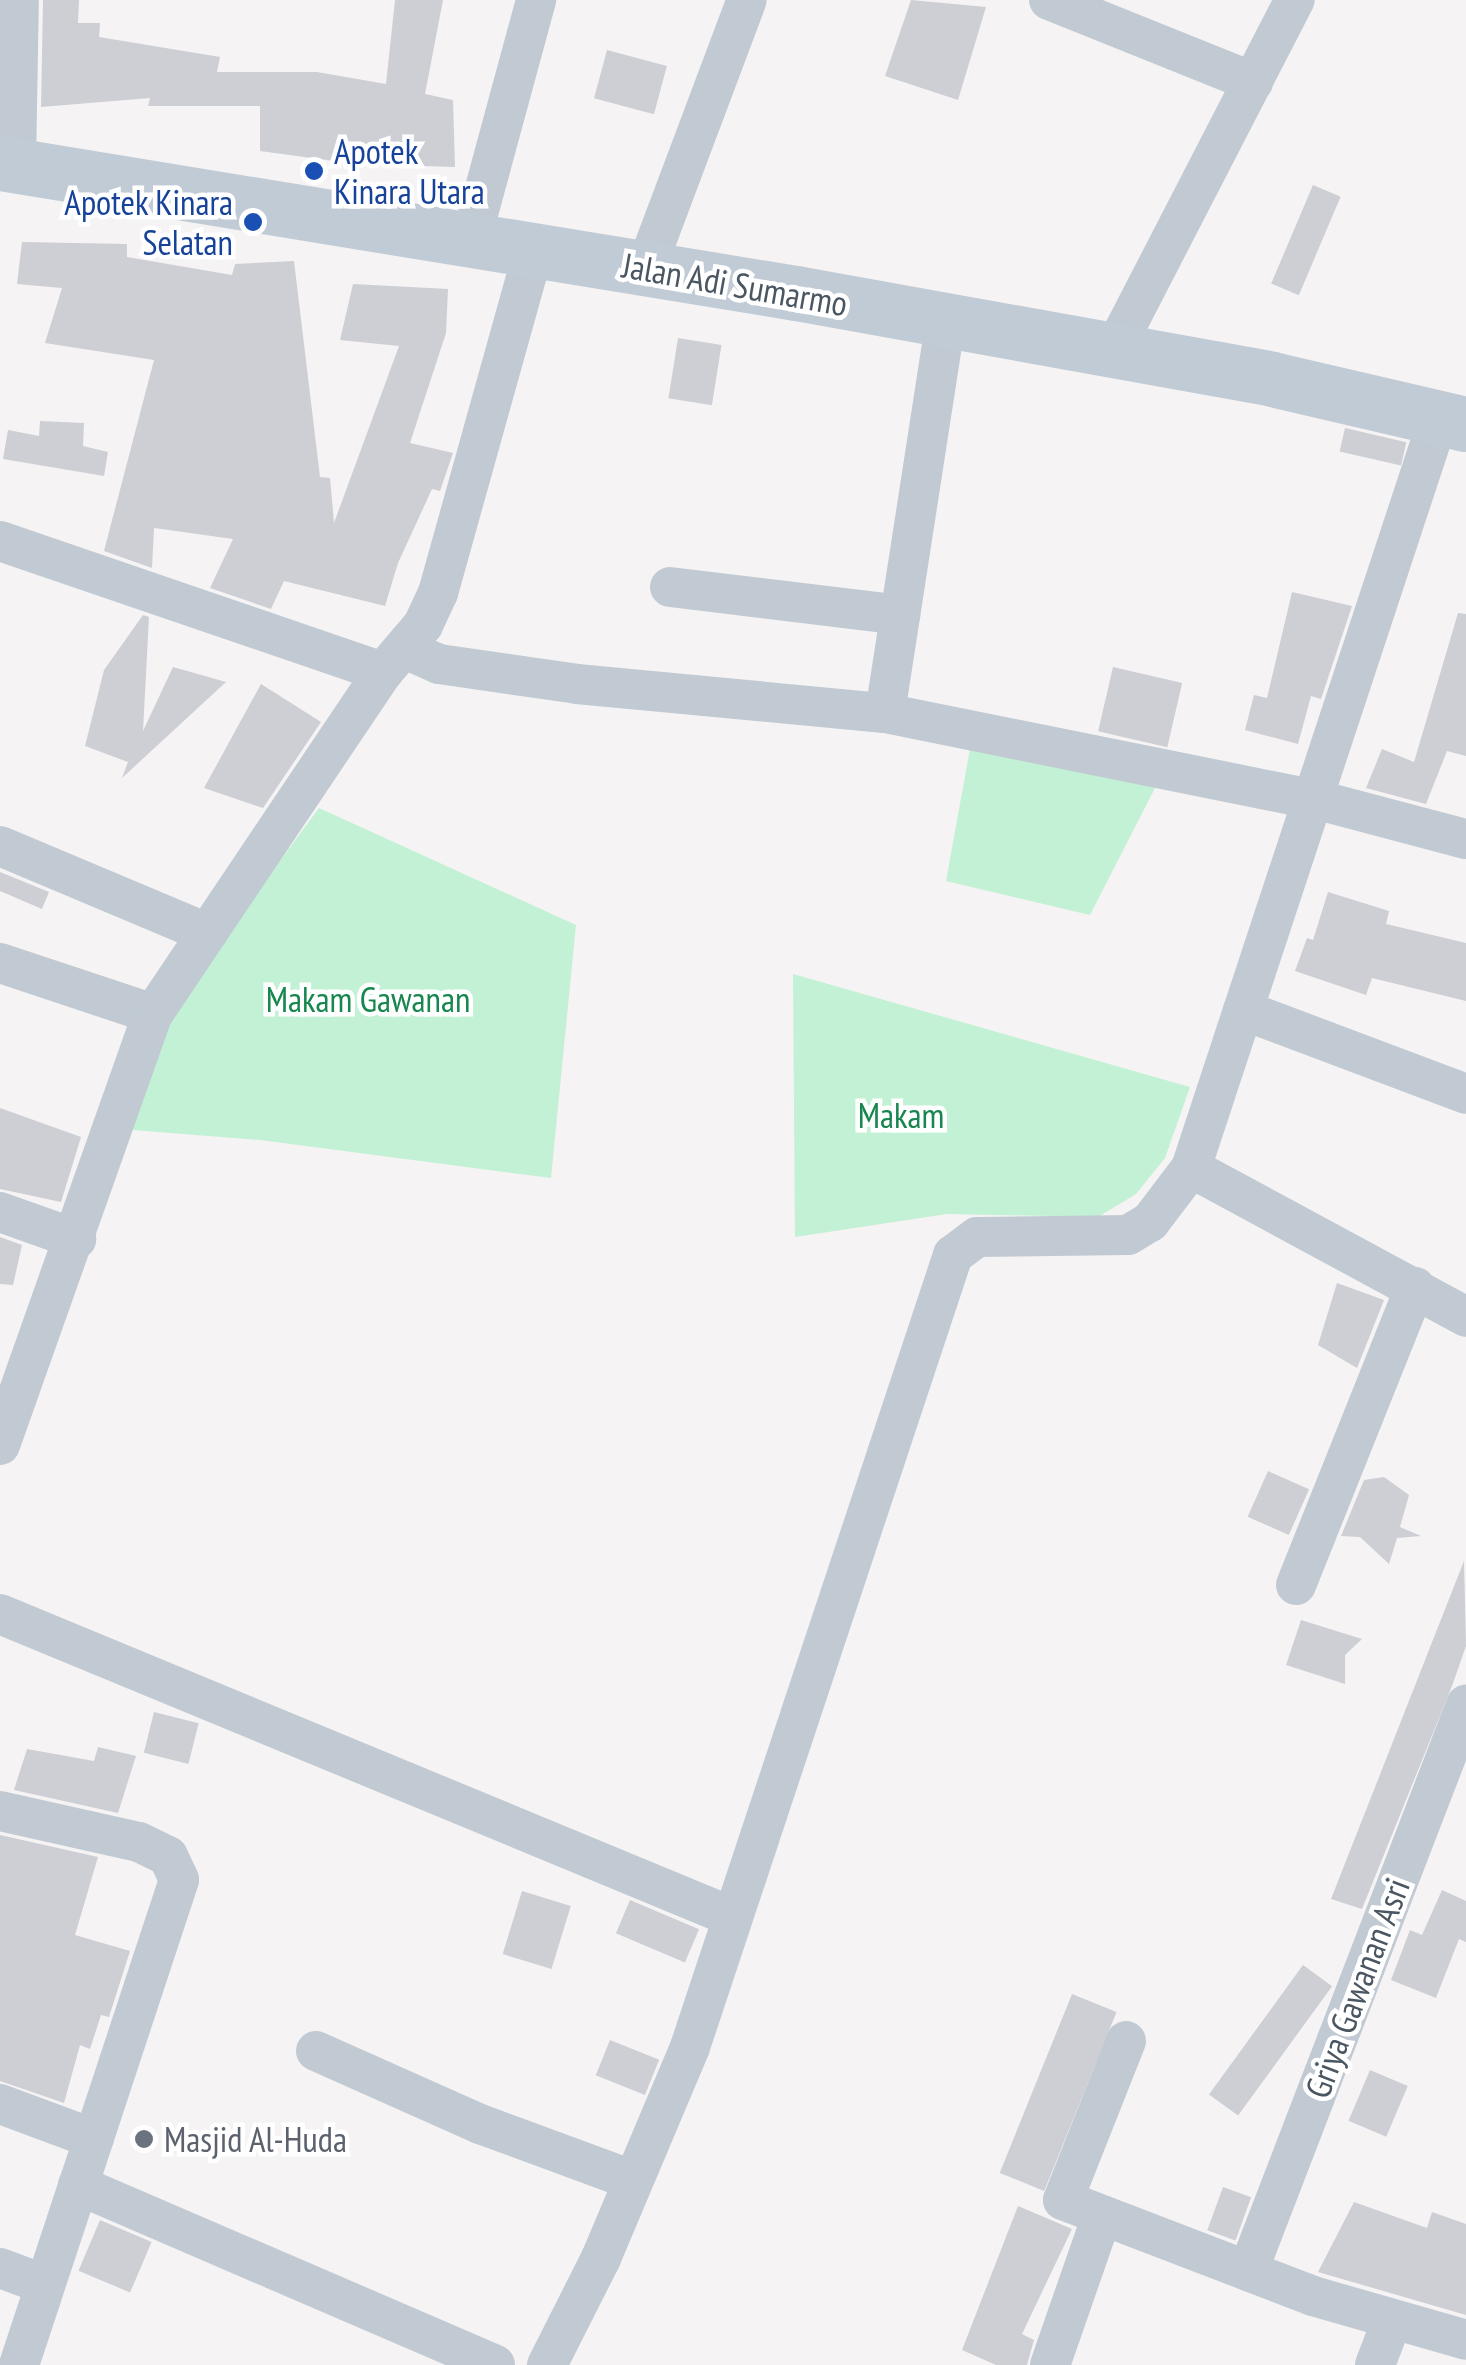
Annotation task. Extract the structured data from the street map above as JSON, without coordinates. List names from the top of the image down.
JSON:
{
  "streets": {
    "main road": ["Jalan Adi Sumarmo"],
    "street": ["Griya Gawanan Asri"]
  },
  "parks": ["Makam Gawanan", "Makam"],
  "places": ["Apotek Kinara Utara", "Apotek Kinara Selatan", "Masjid Al-Huda"]
}
